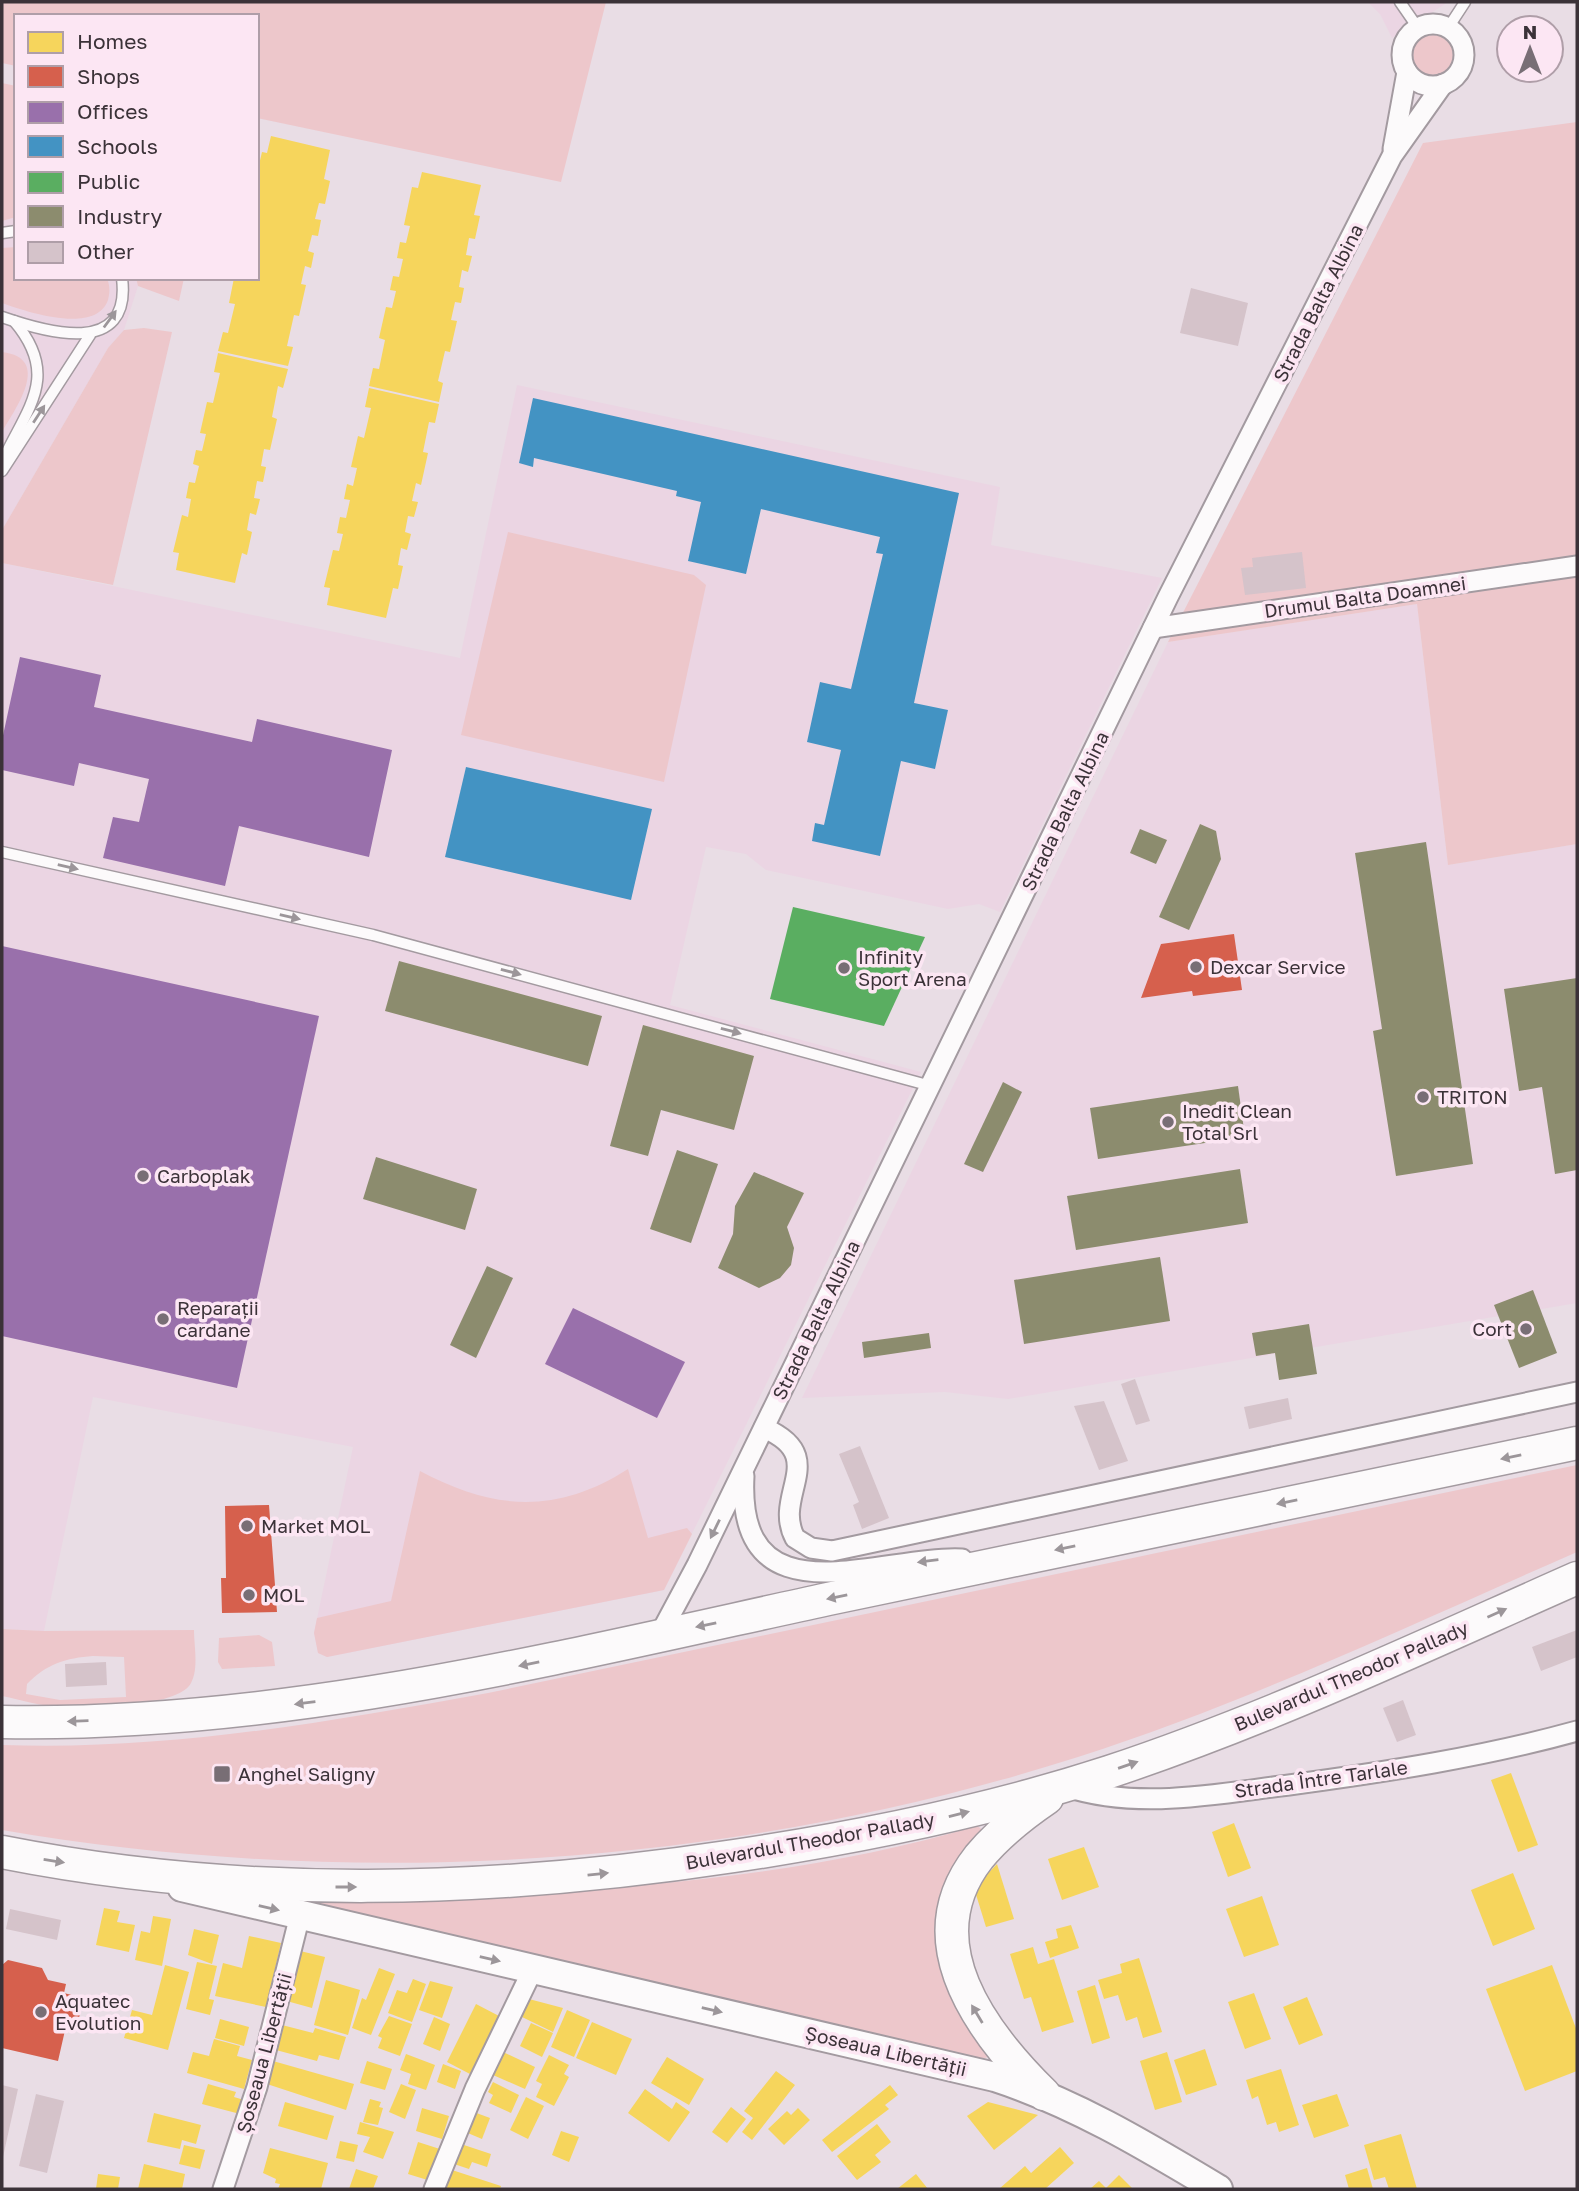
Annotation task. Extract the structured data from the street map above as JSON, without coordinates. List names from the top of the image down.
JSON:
{
  "streets": {
    "main road": ["Bulevardul Theodor Pallady", "Șoseaua Libertății"],
    "street": ["Strada Balta Albina", "Drumul Balta Doamnei", "Strada Între Tarlale"]
  },
  "crossings": [
    ["Strada Balta Albina", "Drumul Balta Doamnei"],
    ["Bulevardul Theodor Pallady", "Strada Între Tarlale"],
    ["Bulevardul Theodor Pallady", "Șoseaua Libertății"]
  ],
  "one_way": ["Șoseaua Libertății"],
  "places": {
    "other": [
      "Dexcar Service",
      "Infinity Sport Arena",
      "TRITON",
      "Inedit Clean Total Srl",
      "Carboplak",
      "Reparații cardane",
      "Cort",
      "Market MOL",
      "MOL",
      "Aquatec Evolution"
    ],
    "transit": ["Anghel Saligny"]
  },
  "legend": [
    "Homes",
    "Shops",
    "Offices",
    "Schools",
    "Public",
    "Industry",
    "Other"
  ],
  "north": "top"
}
